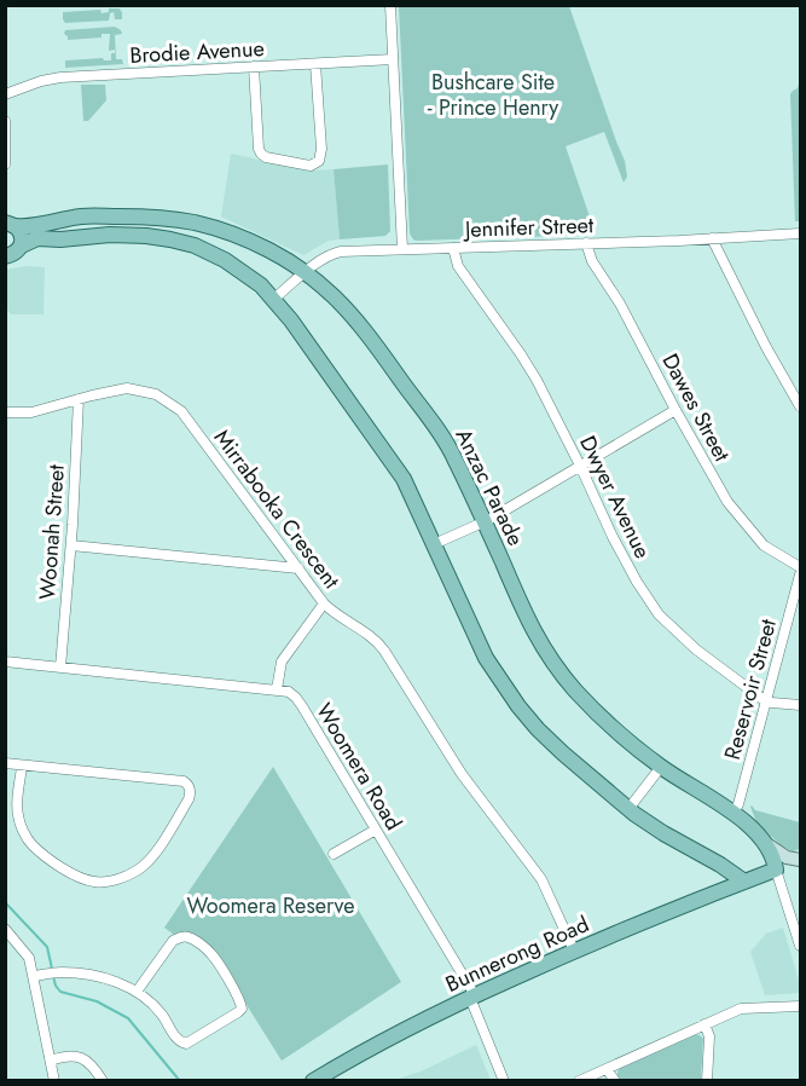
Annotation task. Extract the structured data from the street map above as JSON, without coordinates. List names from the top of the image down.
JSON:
{
  "streets": {
    "main road": ["Anzac Parade", "Bunnerong Road"],
    "street": [
      "Brodie Avenue",
      "Jennifer Street",
      "Dawes Street",
      "Dwyer Avenue",
      "Mirrabooka Crescent",
      "Woonah Street",
      "Reservoir Street",
      "Woomera Road"
    ]
  },
  "crossings": [
    ["Jennifer Street", "Dawes Street"],
    ["Jennifer Street", "Anzac Parade"],
    ["Jennifer Street", "Dwyer Avenue"],
    ["Anzac Parade", "Reservoir Street"],
    ["Dwyer Avenue", "Reservoir Street"],
    ["Mirrabooka Crescent", "Woonah Street"],
    ["Mirrabooka Crescent", "Bunnerong Road"],
    ["Woomera Road", "Bunnerong Road"]
  ],
  "parks": ["Bushcare Site - Prince Henry", "Woomera Reserve"]
}
